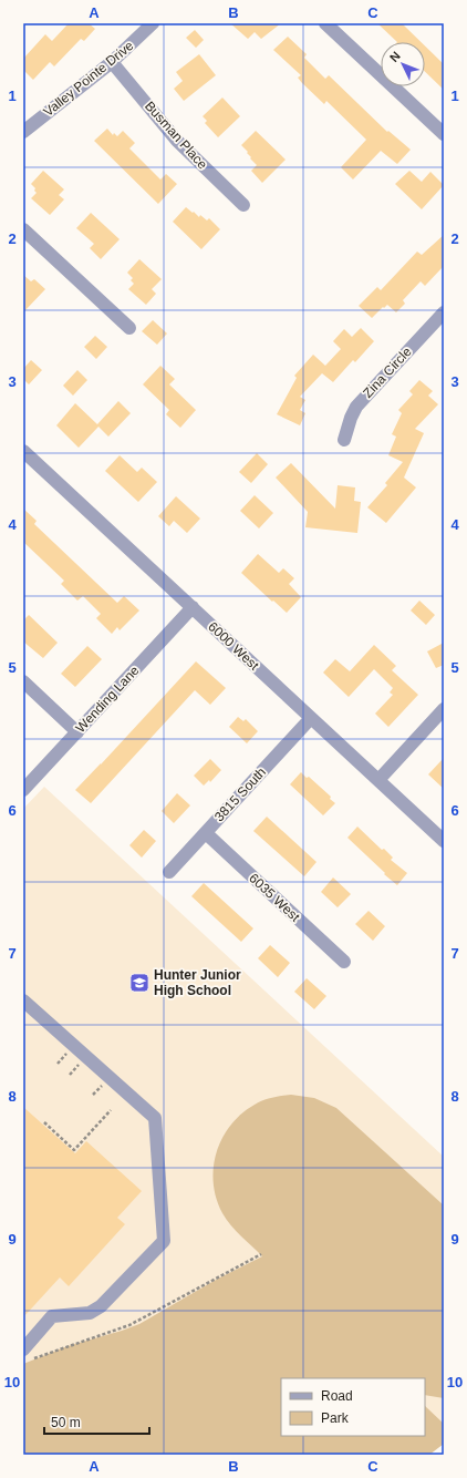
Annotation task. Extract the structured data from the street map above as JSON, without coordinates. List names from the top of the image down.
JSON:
{
  "streets": {
    "street": [
      "Valley Pointe Drive",
      "Busman Place",
      "Zina Circle",
      "6000 West",
      "Wending Lane",
      "3815 South",
      "6035 West"
    ]
  },
  "crossings": [
    ["Valley Pointe Drive", "Busman Place"],
    ["6000 West", "Wending Lane"],
    ["6000 West", "3815 South"],
    ["3815 South", "6035 West"]
  ],
  "places": {
    "school or university": ["Hunter Junior High School"]
  },
  "legend": ["Road", "Park"],
  "scale_bar": "50 m",
  "north": "top left",
  "grid": {
    "columns": ["A", "B", "C"],
    "rows": [
      "1",
      "2",
      "3",
      "4",
      "5",
      "6",
      "7",
      "8",
      "9",
      "10"
    ]
  }
}
